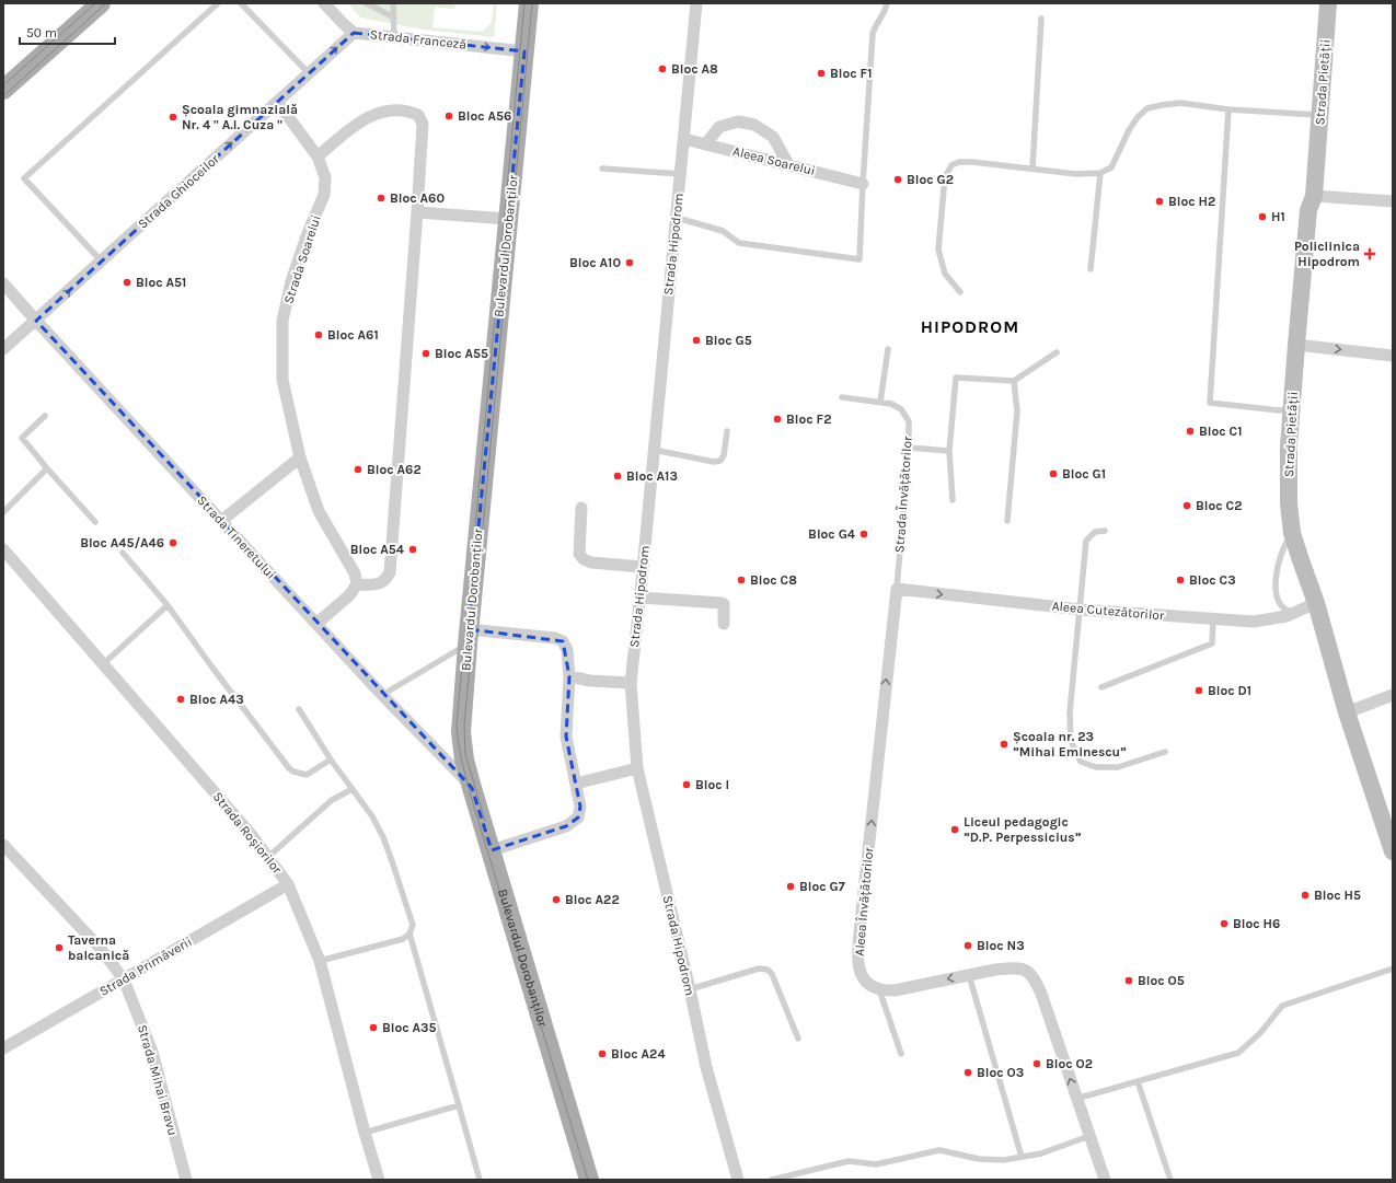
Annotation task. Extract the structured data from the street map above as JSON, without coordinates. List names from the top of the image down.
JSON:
{
  "streets": {
    "main road": ["Bulevardul Dorobanților"],
    "street": [
      "Strada Franceză",
      "Strada Pietății",
      "Aleea Soarelui",
      "Strada Ghioceilor",
      "Strada Hipodrom",
      "Strada Soarelui",
      "Strada Tineretului",
      "Aleea Cutezătorilor",
      "Strada Roșiorilor",
      "Aleea Învățătorilor",
      "Strada Primăverii",
      "Strada Mihai Bravu"
    ],
    "lane": ["Strada Învățătorilor"]
  },
  "crossings": [
    ["Strada Franceză", "Strada Ghioceilor"],
    ["Strada Franceză", "Bulevardul Dorobanților"],
    ["Strada Pietății", "Aleea Cutezătorilor"],
    ["Aleea Soarelui", "Strada Hipodrom"],
    ["Strada Ghioceilor", "Strada Soarelui"],
    ["Strada Ghioceilor", "Strada Tineretului"],
    ["Bulevardul Dorobanților", "Strada Tineretului"],
    ["Strada Învățătorilor", "Aleea Cutezătorilor"],
    ["Strada Învățătorilor", "Aleea Învățătorilor"],
    ["Aleea Cutezătorilor", "Aleea Învățătorilor"],
    ["Strada Roșiorilor", "Strada Primăverii"],
    ["Strada Primăverii", "Strada Mihai Bravu"]
  ],
  "one_way": [
    "Strada Franceză",
    "Strada Ghioceilor",
    "Aleea Cutezătorilor",
    "Aleea Învățătorilor"
  ],
  "districts": ["HIPODROM"],
  "places": {
    "other": [
      "Bloc A8",
      "Bloc F1",
      "Bloc A56",
      "Școala gimnazială Nr. 4 \" A.I. Cuza \"",
      "Bloc G2",
      "Bloc A60",
      "Bloc H2",
      "H1",
      "Bloc A10",
      "Bloc A51",
      "Bloc A61",
      "Bloc G5",
      "Bloc A55",
      "Bloc F2",
      "Bloc C1",
      "Bloc A62",
      "Bloc G1",
      "Bloc A13",
      "Bloc C2",
      "Bloc G4",
      "Bloc A45/A46",
      "Bloc A54",
      "Bloc C8",
      "Bloc C3",
      "Bloc D1",
      "Bloc A43",
      "Școala nr. 23 ”Mihai Eminescu”",
      "Bloc I",
      "Liceul pedagogic ”D.P. Perpessicius”",
      "Bloc G7",
      "Bloc H5",
      "Bloc A22",
      "Bloc H6",
      "Bloc N3",
      "Taverna balcanică",
      "Bloc O5",
      "Bloc A35",
      "Bloc A24",
      "Bloc O2",
      "Bloc O3"
    ],
    "health": ["Policlinica Hipodrom"]
  },
  "scale_bar": "50 m"
}
